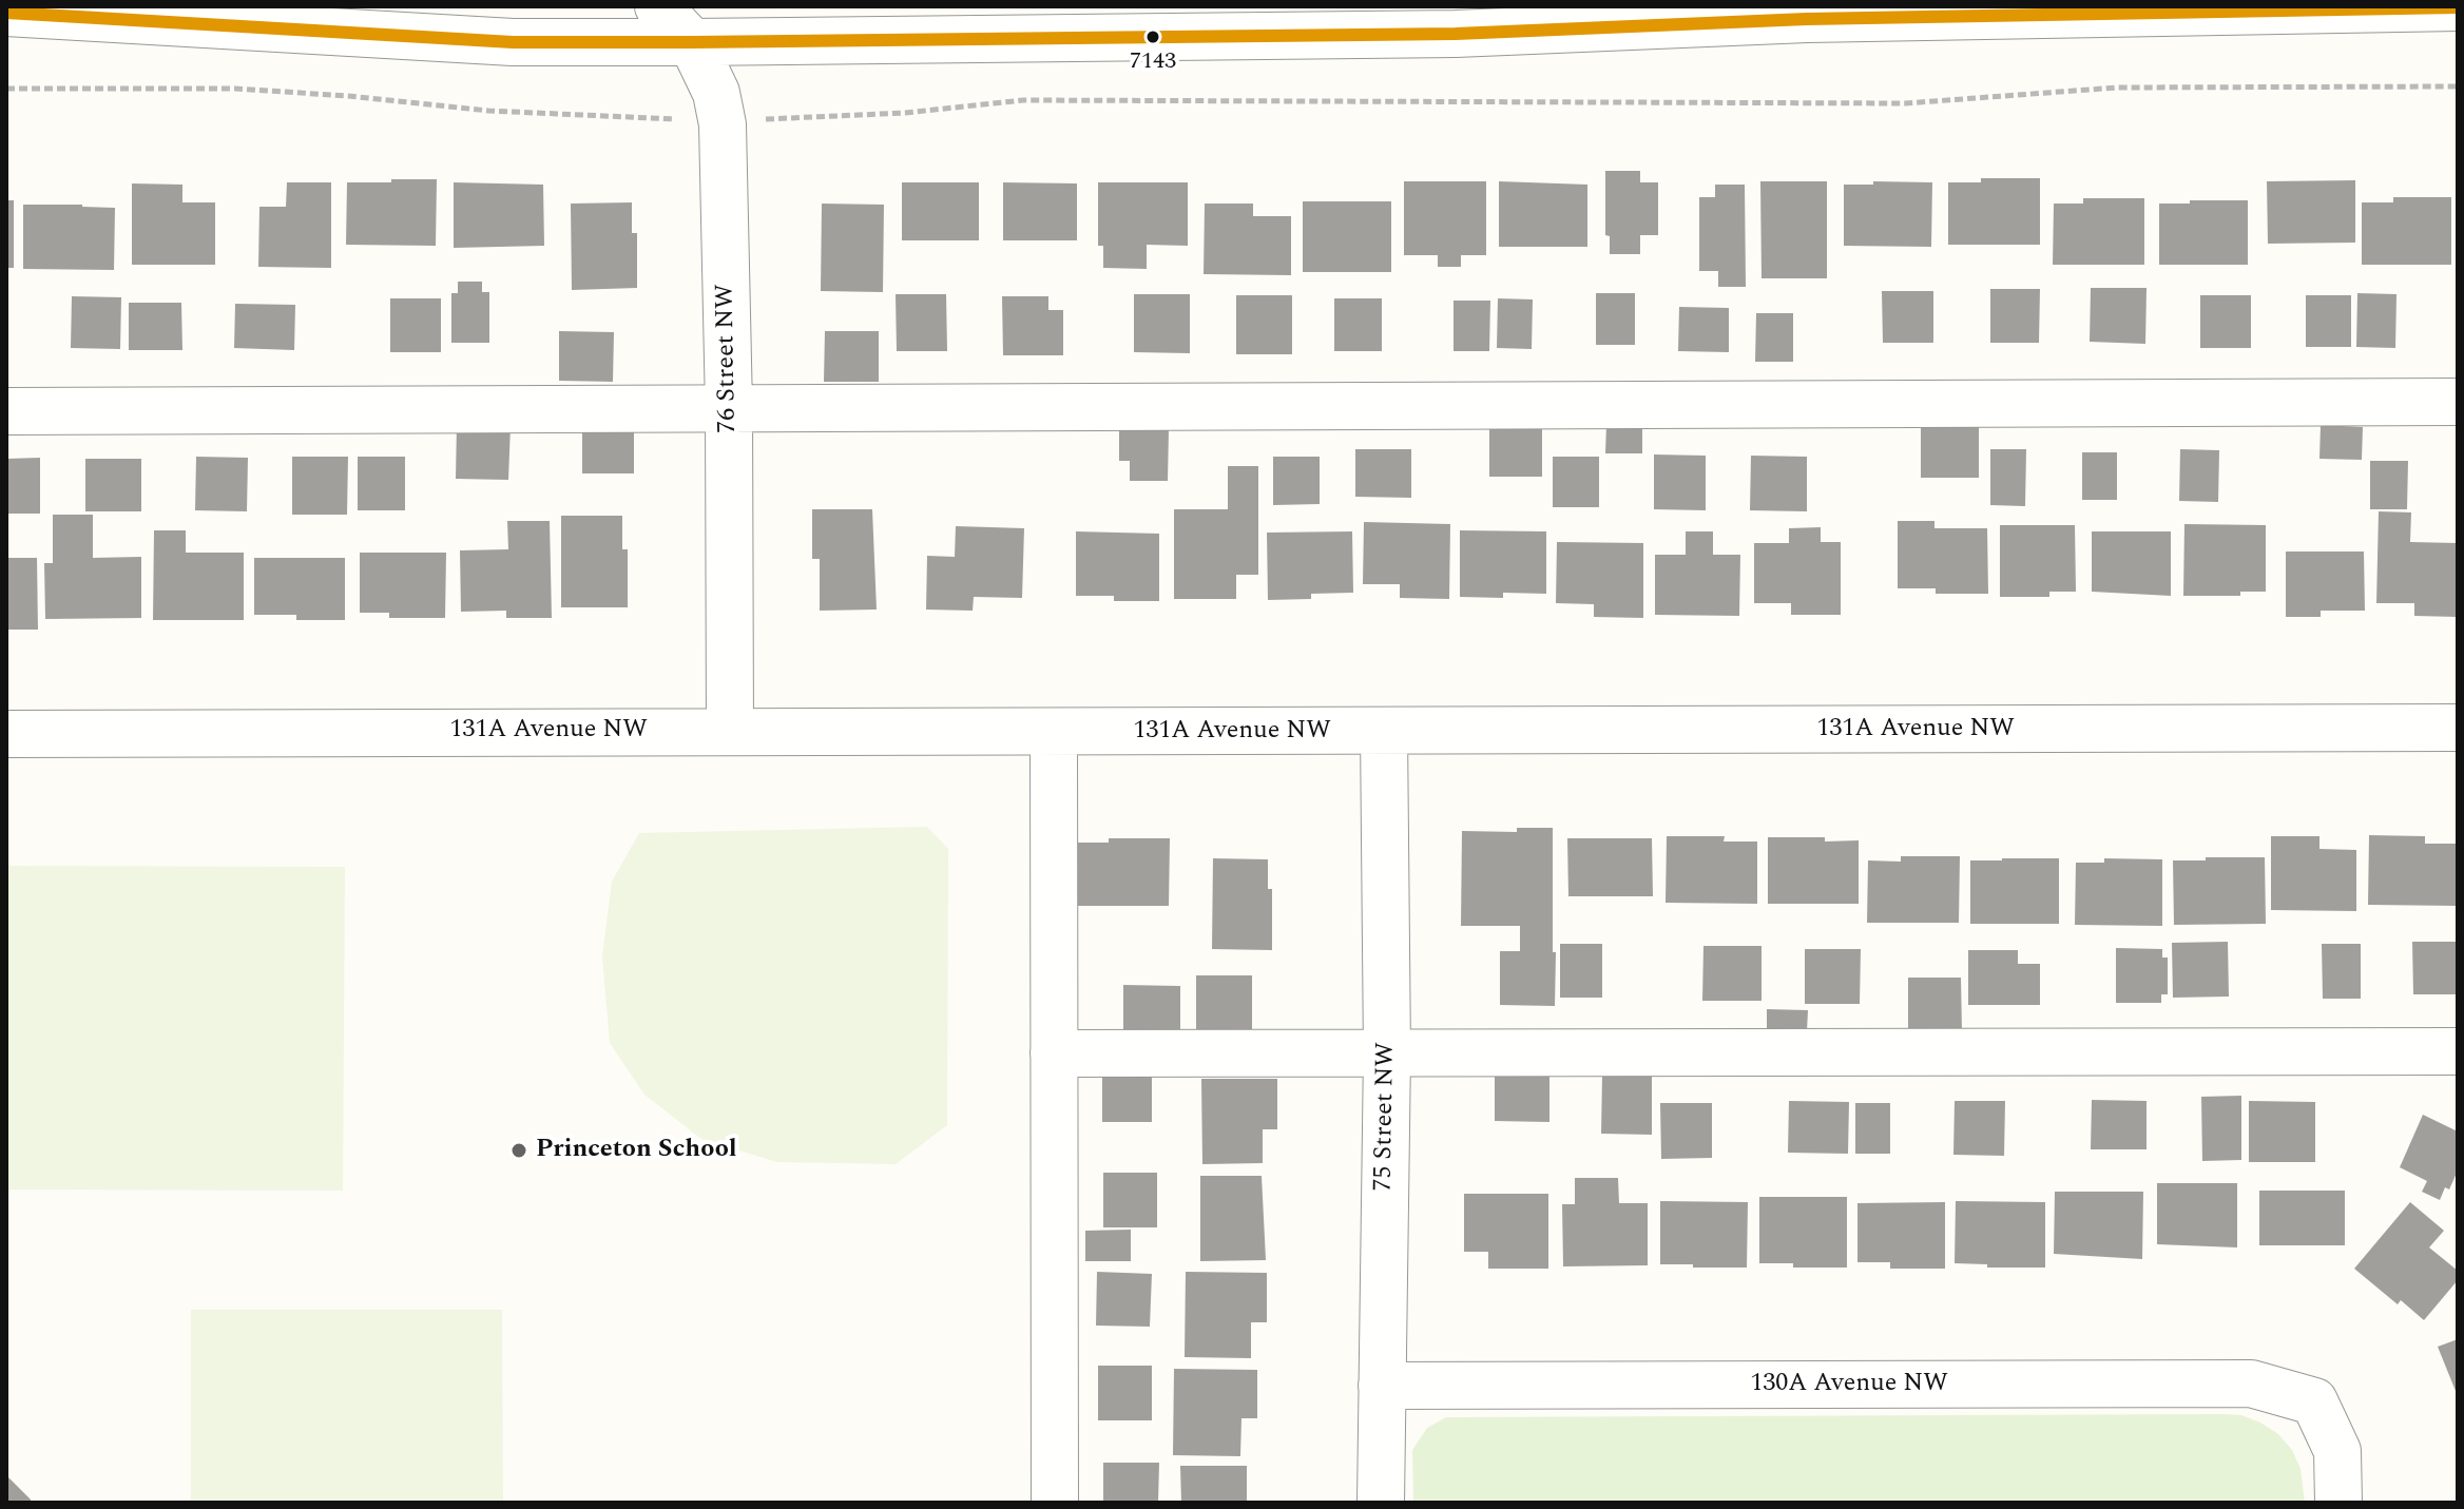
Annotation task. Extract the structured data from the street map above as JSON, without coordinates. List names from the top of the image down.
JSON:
{
  "streets": {
    "street": [
      "76 Street NW",
      "131A Avenue NW",
      "75 Street NW",
      "130A Avenue NW"
    ]
  },
  "crossings": [
    ["76 Street NW", "131A Avenue NW"],
    ["131A Avenue NW", "75 Street NW"],
    ["75 Street NW", "130A Avenue NW"]
  ],
  "places": ["7143", "Princeton School"]
}
